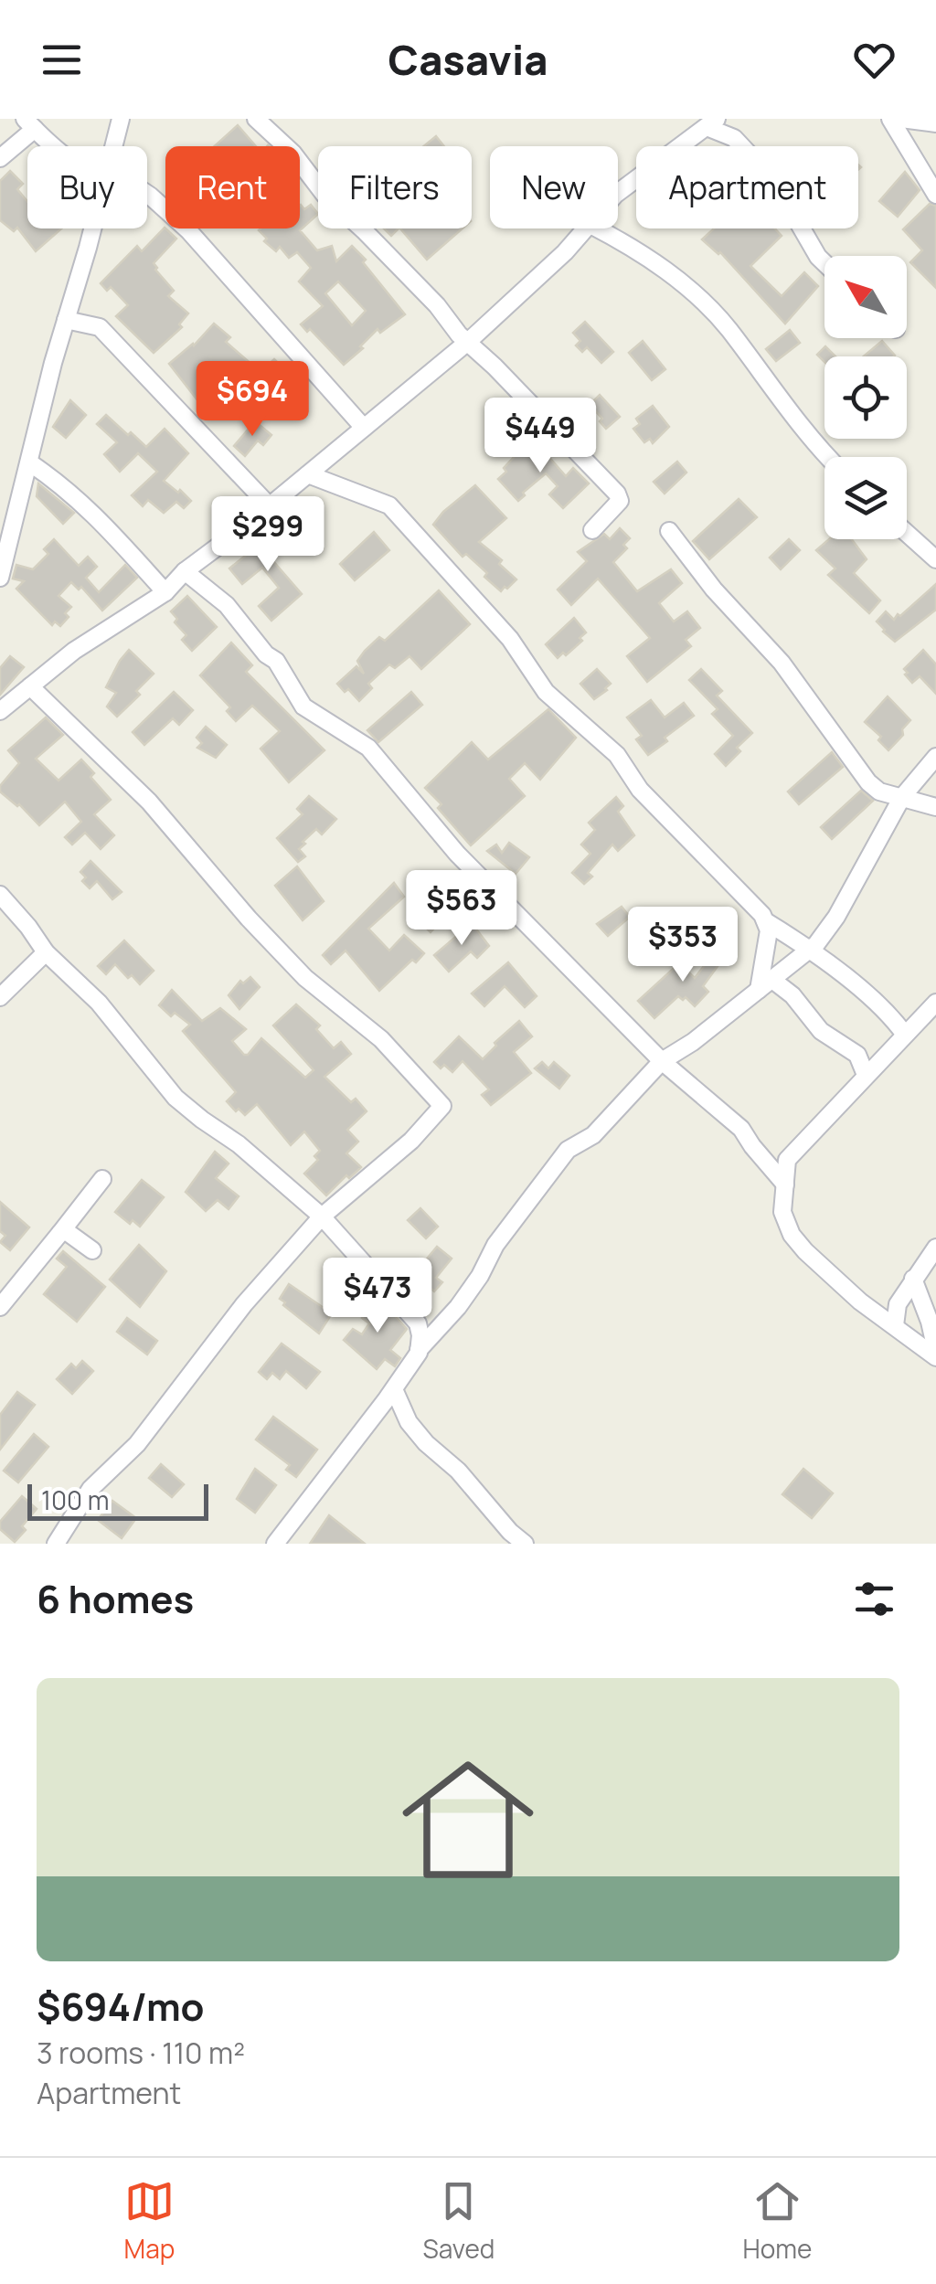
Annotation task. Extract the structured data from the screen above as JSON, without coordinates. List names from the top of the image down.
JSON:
{
  "scale_bar": "100 m",
  "north": "top left",
  "page": {
    "header": "Casavia",
    "chip": [
      "Buy",
      "Rent",
      "Filters",
      "New",
      "Apartment"
    ],
    "price": [
      "$694",
      "$449",
      "$299",
      "$563",
      "$353",
      "$473"
    ],
    "scale": "100 m",
    "heading": "6 homes",
    "list": [
      {
        "name": "$694/mo",
        "note": "3 rooms · 110 m² · Apartment"
      }
    ],
    "tabs": ["Map", "Saved", "Home"]
  }
}
